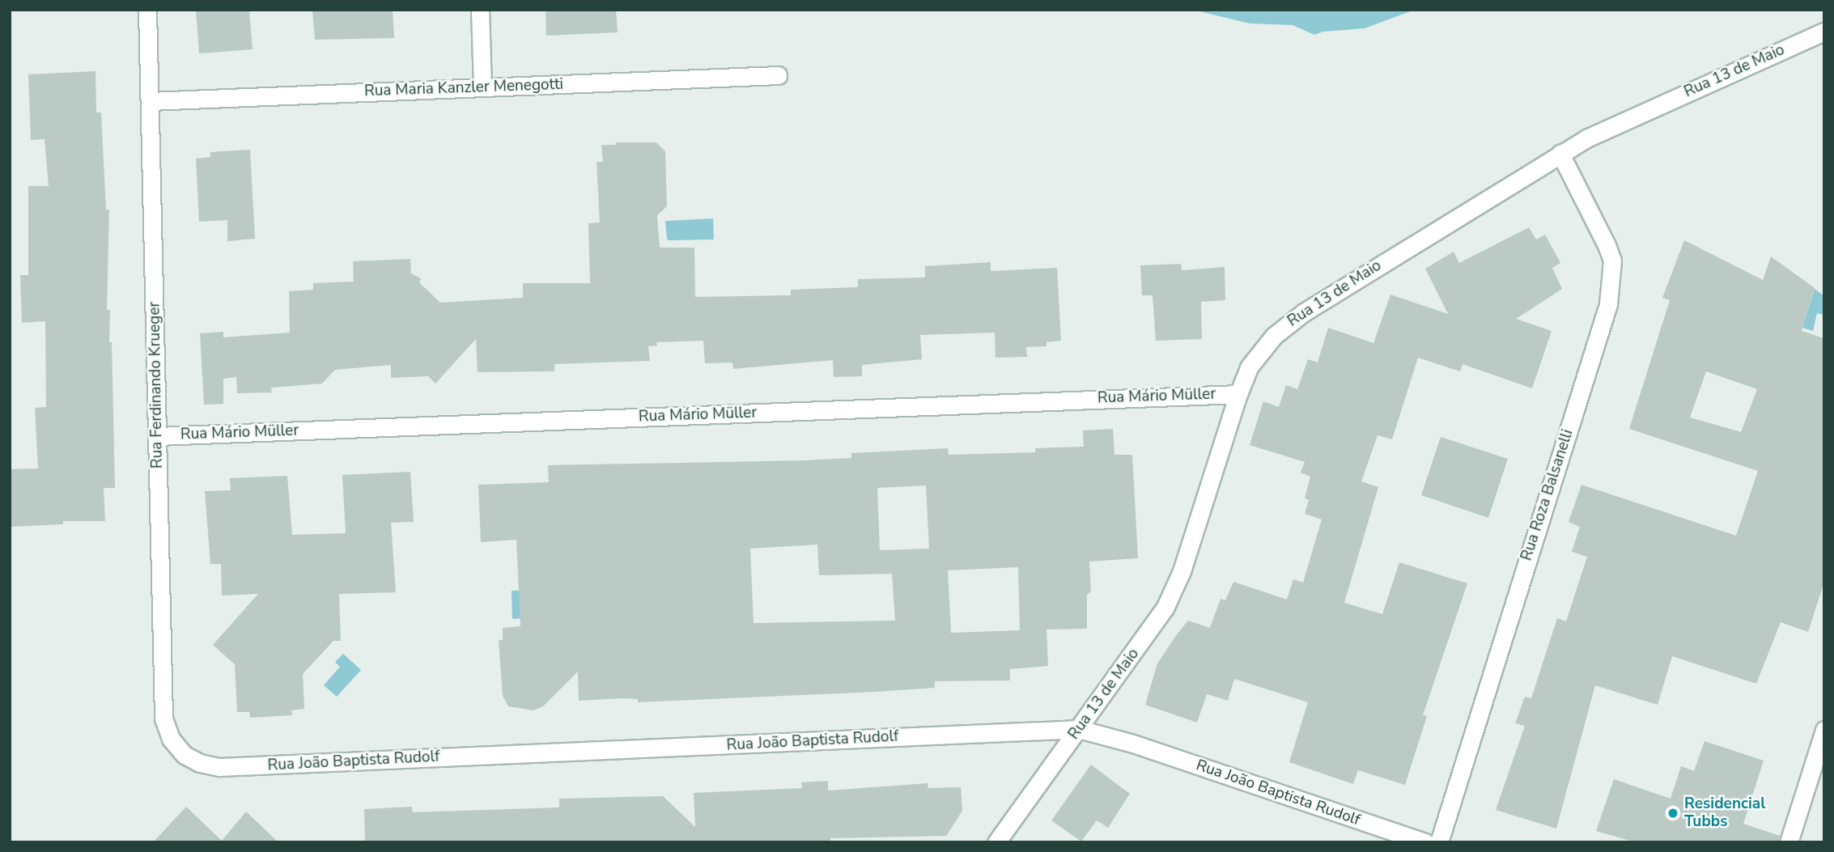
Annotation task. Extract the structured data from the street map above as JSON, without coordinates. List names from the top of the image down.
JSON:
{
  "streets": {
    "street": [
      "Rua 13 de Maio",
      "Rua Maria Kanzler Menegotti",
      "Rua Ferdinando Krueger",
      "Rua Mário Müller",
      "Rua Roza Balsanelli",
      "Rua João Baptista Rudolf"
    ]
  },
  "crossings": [
    ["Rua 13 de Maio", "Rua Mário Müller"],
    ["Rua 13 de Maio", "Rua Roza Balsanelli"],
    ["Rua 13 de Maio", "Rua João Baptista Rudolf"],
    ["Rua Maria Kanzler Menegotti", "Rua Ferdinando Krueger"],
    ["Rua Ferdinando Krueger", "Rua Mário Müller"],
    ["Rua Ferdinando Krueger", "Rua João Baptista Rudolf"]
  ],
  "places": ["Residencial Tubbs"]
}
